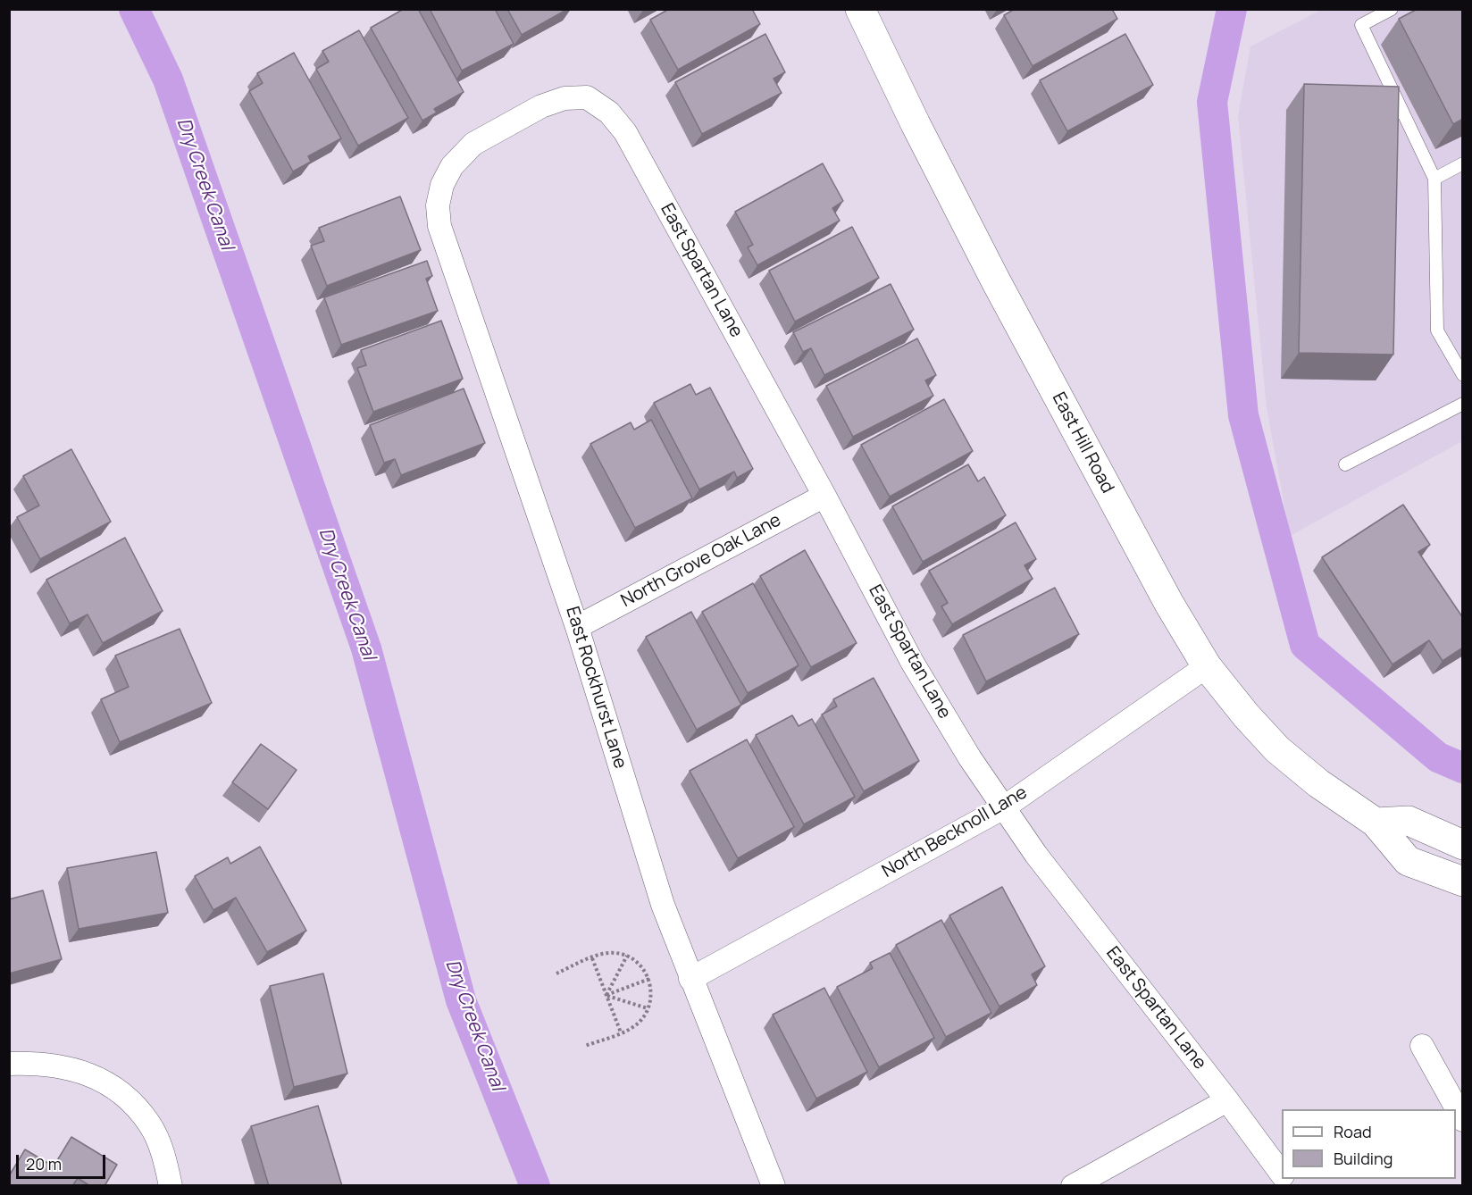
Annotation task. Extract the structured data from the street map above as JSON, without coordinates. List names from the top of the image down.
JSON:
{
  "streets": {
    "street": [
      "East Spartan Lane",
      "East Hill Road",
      "North Grove Oak Lane",
      "East Rockhurst Lane",
      "North Becknoll Lane"
    ]
  },
  "crossings": [
    ["East Spartan Lane", "North Grove Oak Lane"],
    ["East Spartan Lane", "East Rockhurst Lane"],
    ["East Spartan Lane", "North Becknoll Lane"],
    ["East Hill Road", "North Becknoll Lane"],
    ["North Grove Oak Lane", "East Rockhurst Lane"],
    ["East Rockhurst Lane", "North Becknoll Lane"]
  ],
  "water": ["Dry Creek Canal"],
  "legend": ["Road", "Building"],
  "scale_bar": "20 m"
}
